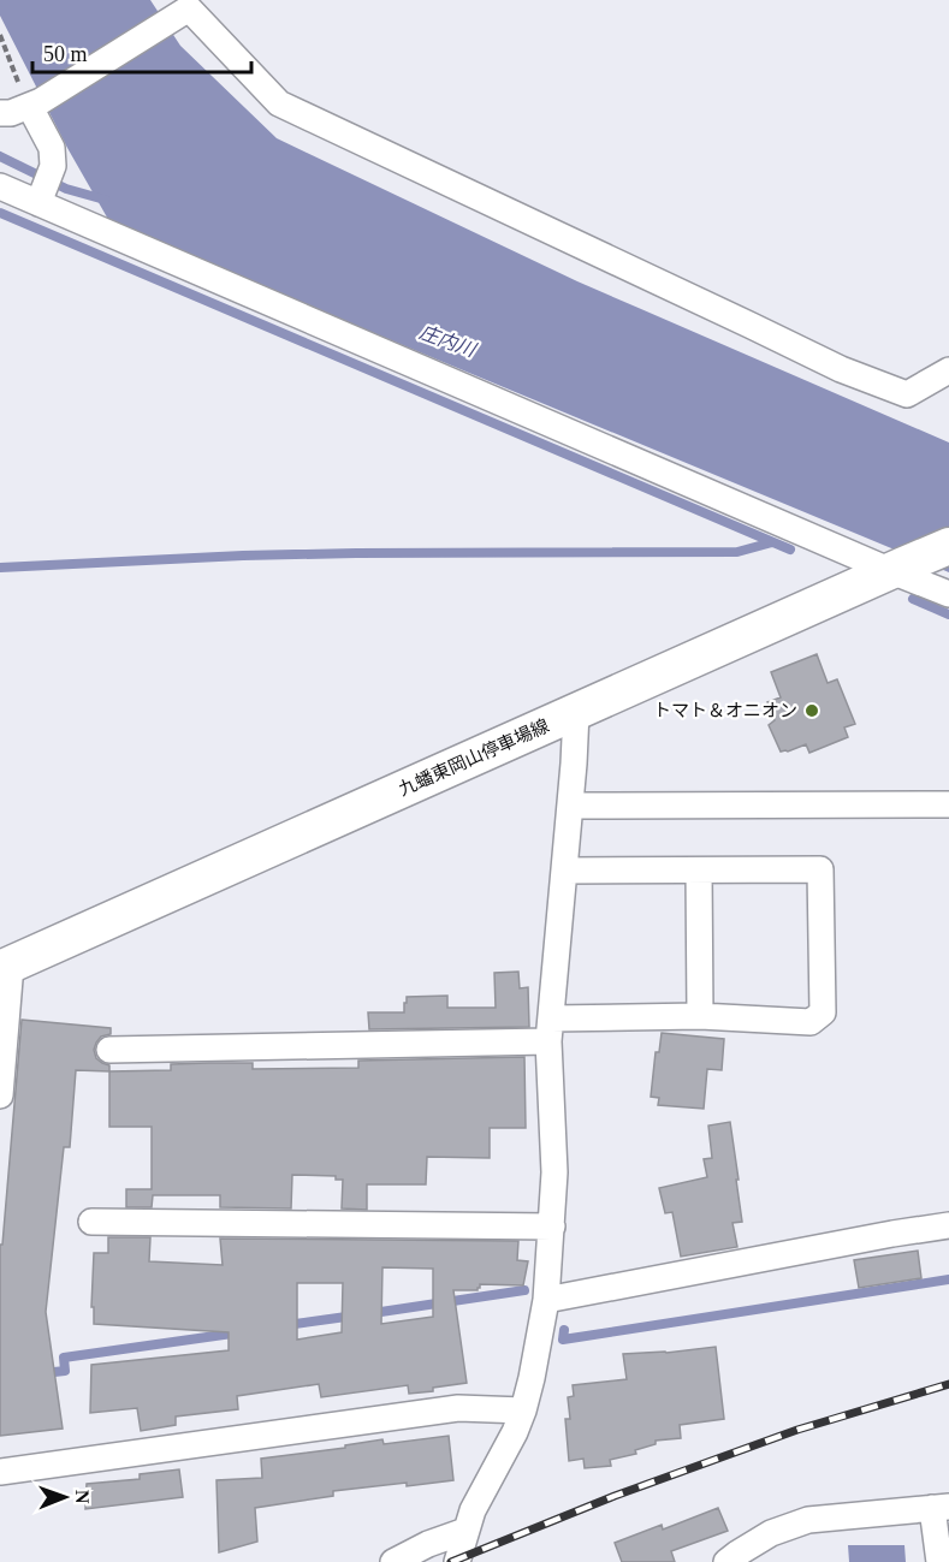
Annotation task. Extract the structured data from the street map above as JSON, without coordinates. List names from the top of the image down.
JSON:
{
  "streets": {
    "main road": ["九蟠東岡山停車場線"]
  },
  "water": ["庄内川"],
  "places": ["トマト＆オニオン"],
  "scale_bar": "50 m",
  "north": "right"
}
